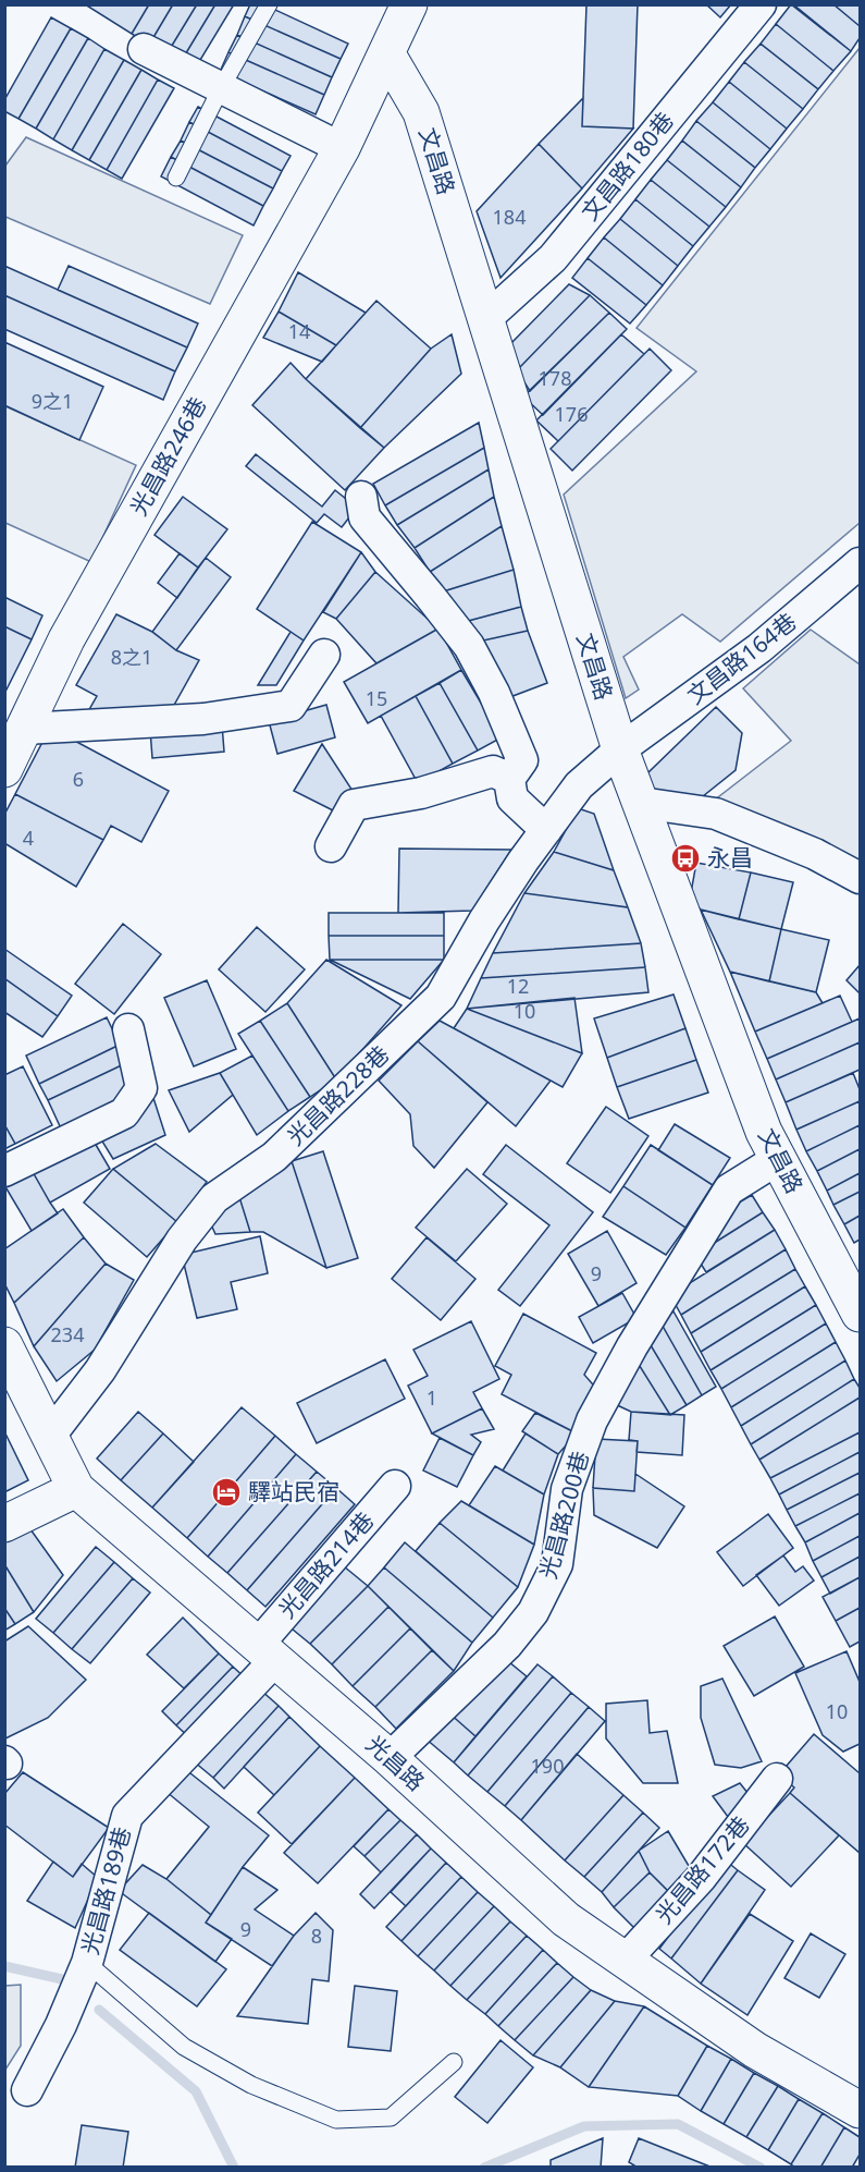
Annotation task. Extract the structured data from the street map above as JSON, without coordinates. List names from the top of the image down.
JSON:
{
  "streets": {
    "street": [
      "文昌路",
      "文昌路180巷",
      "光昌路246巷",
      "文昌路164巷",
      "光昌路228巷",
      "光昌路200巷",
      "光昌路214巷",
      "光昌路",
      "光昌路172巷",
      "光昌路189巷"
    ]
  },
  "crossings": [
    ["文昌路", "文昌路180巷"],
    ["文昌路", "光昌路246巷"],
    ["文昌路", "文昌路164巷"],
    ["文昌路", "光昌路228巷"],
    ["文昌路", "光昌路200巷"],
    ["文昌路164巷", "光昌路228巷"],
    ["光昌路228巷", "光昌路"],
    ["光昌路200巷", "光昌路"],
    ["光昌路214巷", "光昌路"],
    ["光昌路214巷", "光昌路189巷"],
    ["光昌路", "光昌路172巷"],
    ["光昌路", "光昌路189巷"]
  ],
  "places": {
    "bus stop": ["永昌"],
    "hotel": ["驛站民宿"]
  },
  "house_numbers": [
    "184",
    "14",
    "178",
    "9之1",
    "176",
    "8之1",
    "15",
    "6",
    "4",
    "12",
    "10",
    "9",
    "234",
    "1",
    "10",
    "190",
    "9",
    "8"
  ]
}
